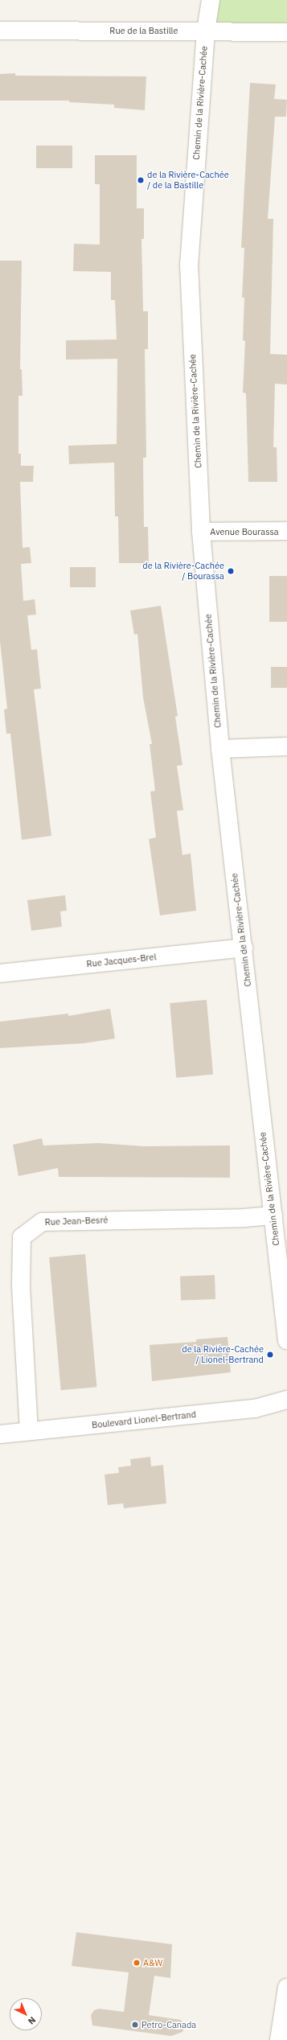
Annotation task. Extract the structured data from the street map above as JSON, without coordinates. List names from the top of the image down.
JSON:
{
  "streets": {
    "street": [
      "Rue de la Bastille",
      "Chemin de la Rivière-Cachée",
      "Avenue Bourassa",
      "Rue Jacques-Brel",
      "Rue Jean-Besré",
      "Boulevard Lionel-Bertrand"
    ]
  },
  "crossings": [
    ["Rue de la Bastille", "Chemin de la Rivière-Cachée"],
    ["Chemin de la Rivière-Cachée", "Avenue Bourassa"],
    ["Chemin de la Rivière-Cachée", "Rue Jacques-Brel"],
    ["Chemin de la Rivière-Cachée", "Rue Jean-Besré"],
    ["Rue Jean-Besré", "Boulevard Lionel-Bertrand"]
  ],
  "places": [
    "de la Rivière-Cachée / de la Bastille",
    "de la Rivière-Cachée / Bourassa",
    "de la Rivière-Cachée / Lionel-Bertrand",
    "A&W",
    "Petro-Canada"
  ],
  "north": "bottom right"
}
